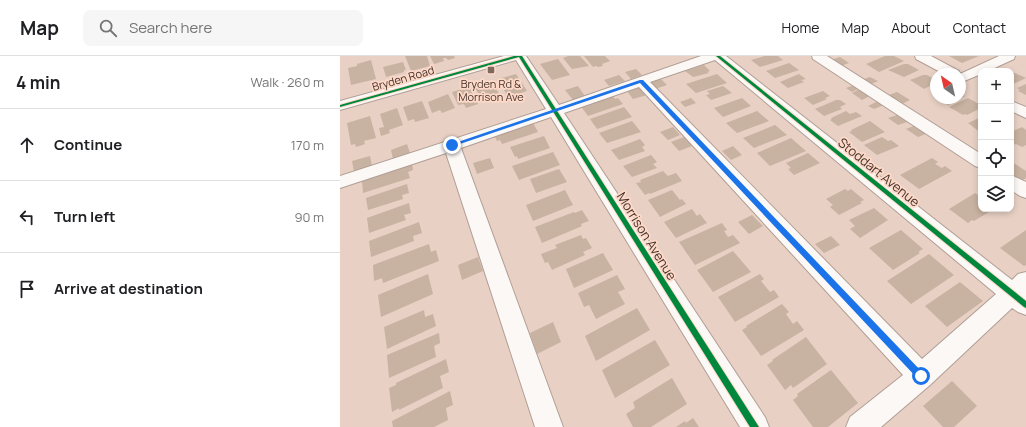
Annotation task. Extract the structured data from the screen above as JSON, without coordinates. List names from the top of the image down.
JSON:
{
  "streets": {
    "street": ["Bryden Road", "Stoddart Avenue", "Morrison Avenue"]
  },
  "crossings": [
    ["Bryden Road", "Morrison Avenue"]
  ],
  "places": {
    "transit": ["Bryden Rd & Morrison Ave"]
  },
  "north": "top left",
  "page": {
    "header": "Map",
    "search": "Search here",
    "nav": [
      "Home",
      "Map",
      "About",
      "Contact"
    ],
    "heading": ["4 min", "Walk · 260 m"],
    "map_buttons": ["+", "−"],
    "list": [
      ["Continue", "170 m"],
      ["Turn left", "90 m"],
      "Arrive at destination"
    ]
  }
}
